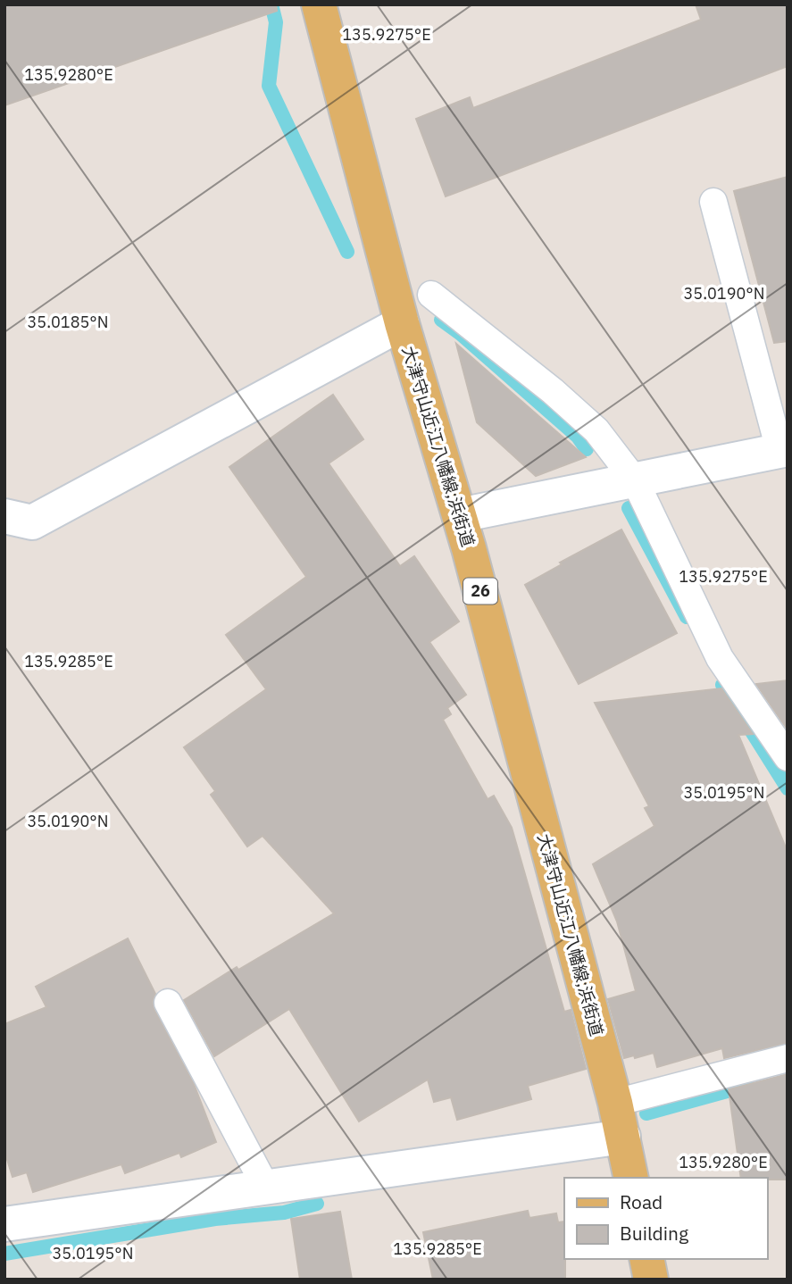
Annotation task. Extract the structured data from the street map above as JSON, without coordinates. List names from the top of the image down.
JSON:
{
  "streets": {
    "main road": ["大津守山近江八幡線;浜街道", "26"]
  },
  "legend": ["Road", "Building"],
  "coordinates": [
    "135.9275°E",
    "135.9280°E",
    "35.0190°N",
    "35.0185°N",
    "135.9285°E",
    "35.0195°N"
  ]
}
